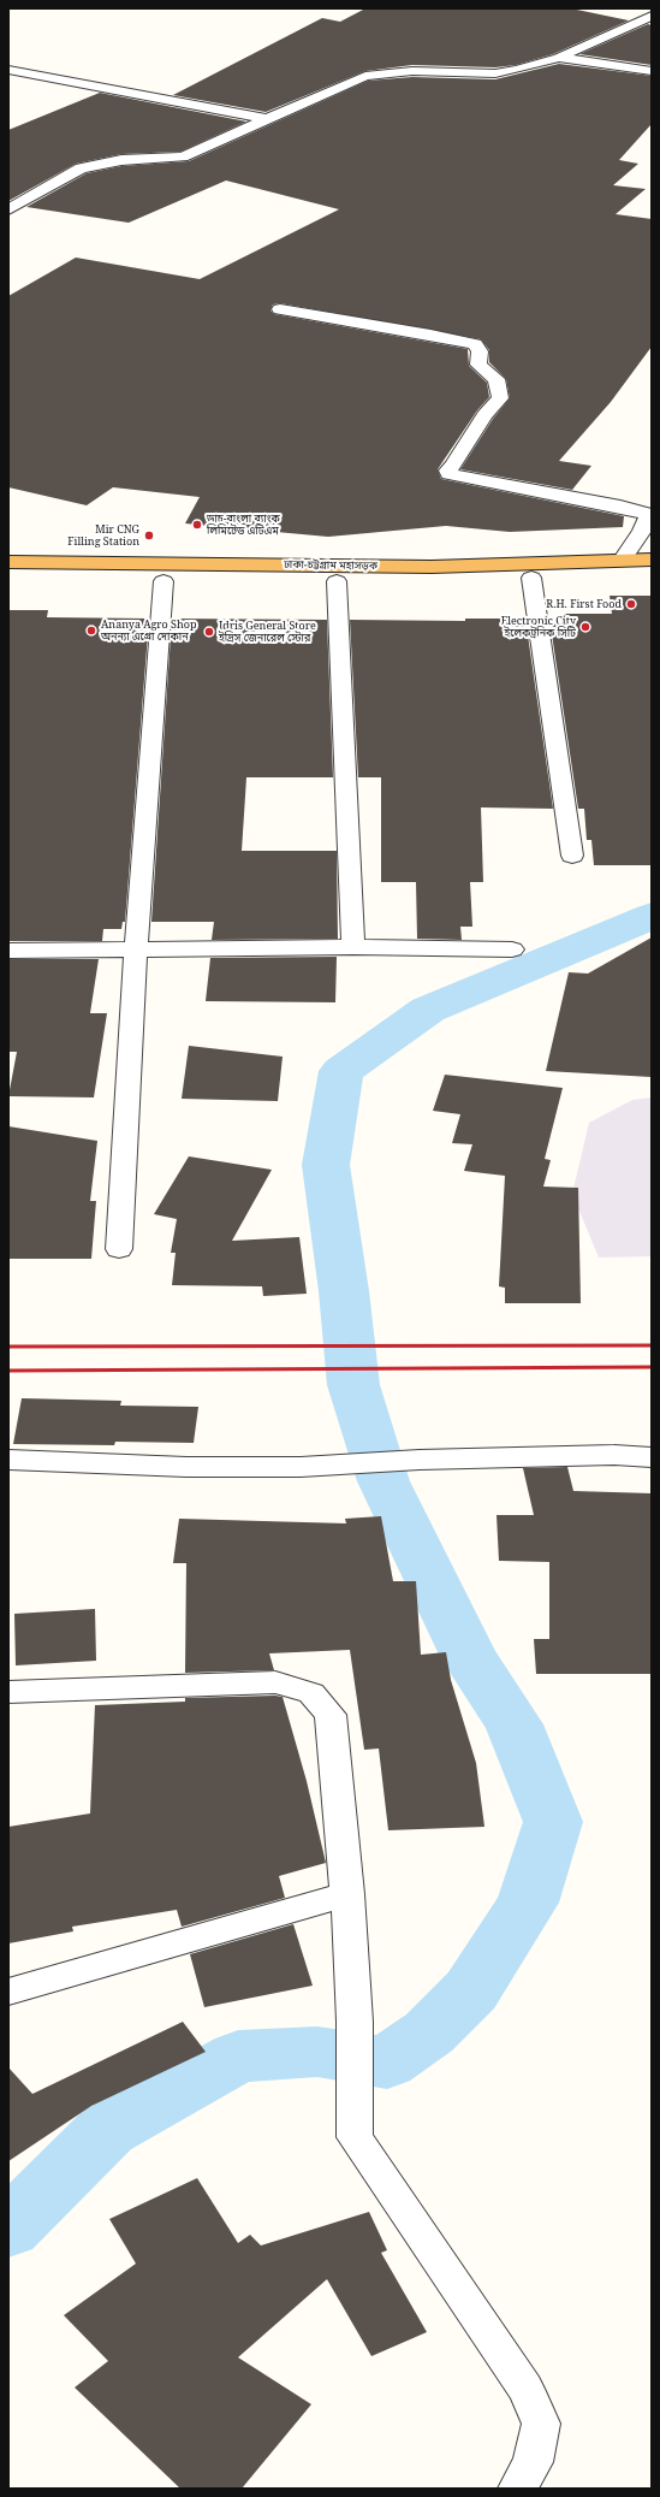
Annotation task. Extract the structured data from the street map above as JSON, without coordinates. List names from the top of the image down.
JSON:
{
  "streets": {
    "highway": ["ঢাকা-চট্টগ্রাম মহাসড়ক"]
  },
  "places": [
    "ডাচ-বাংলা ব্যাংক লিমিটেড এটিএম",
    "Mir CNG Filling Station",
    "R.H. First Food",
    "Electronic City ইলেকট্রনিক সিটি",
    "Ananya Agro Shop অনন্যা এগ্রো দোকান",
    "Idris General Store ইদ্রিস জেনারেল স্টোর"
  ]
}
